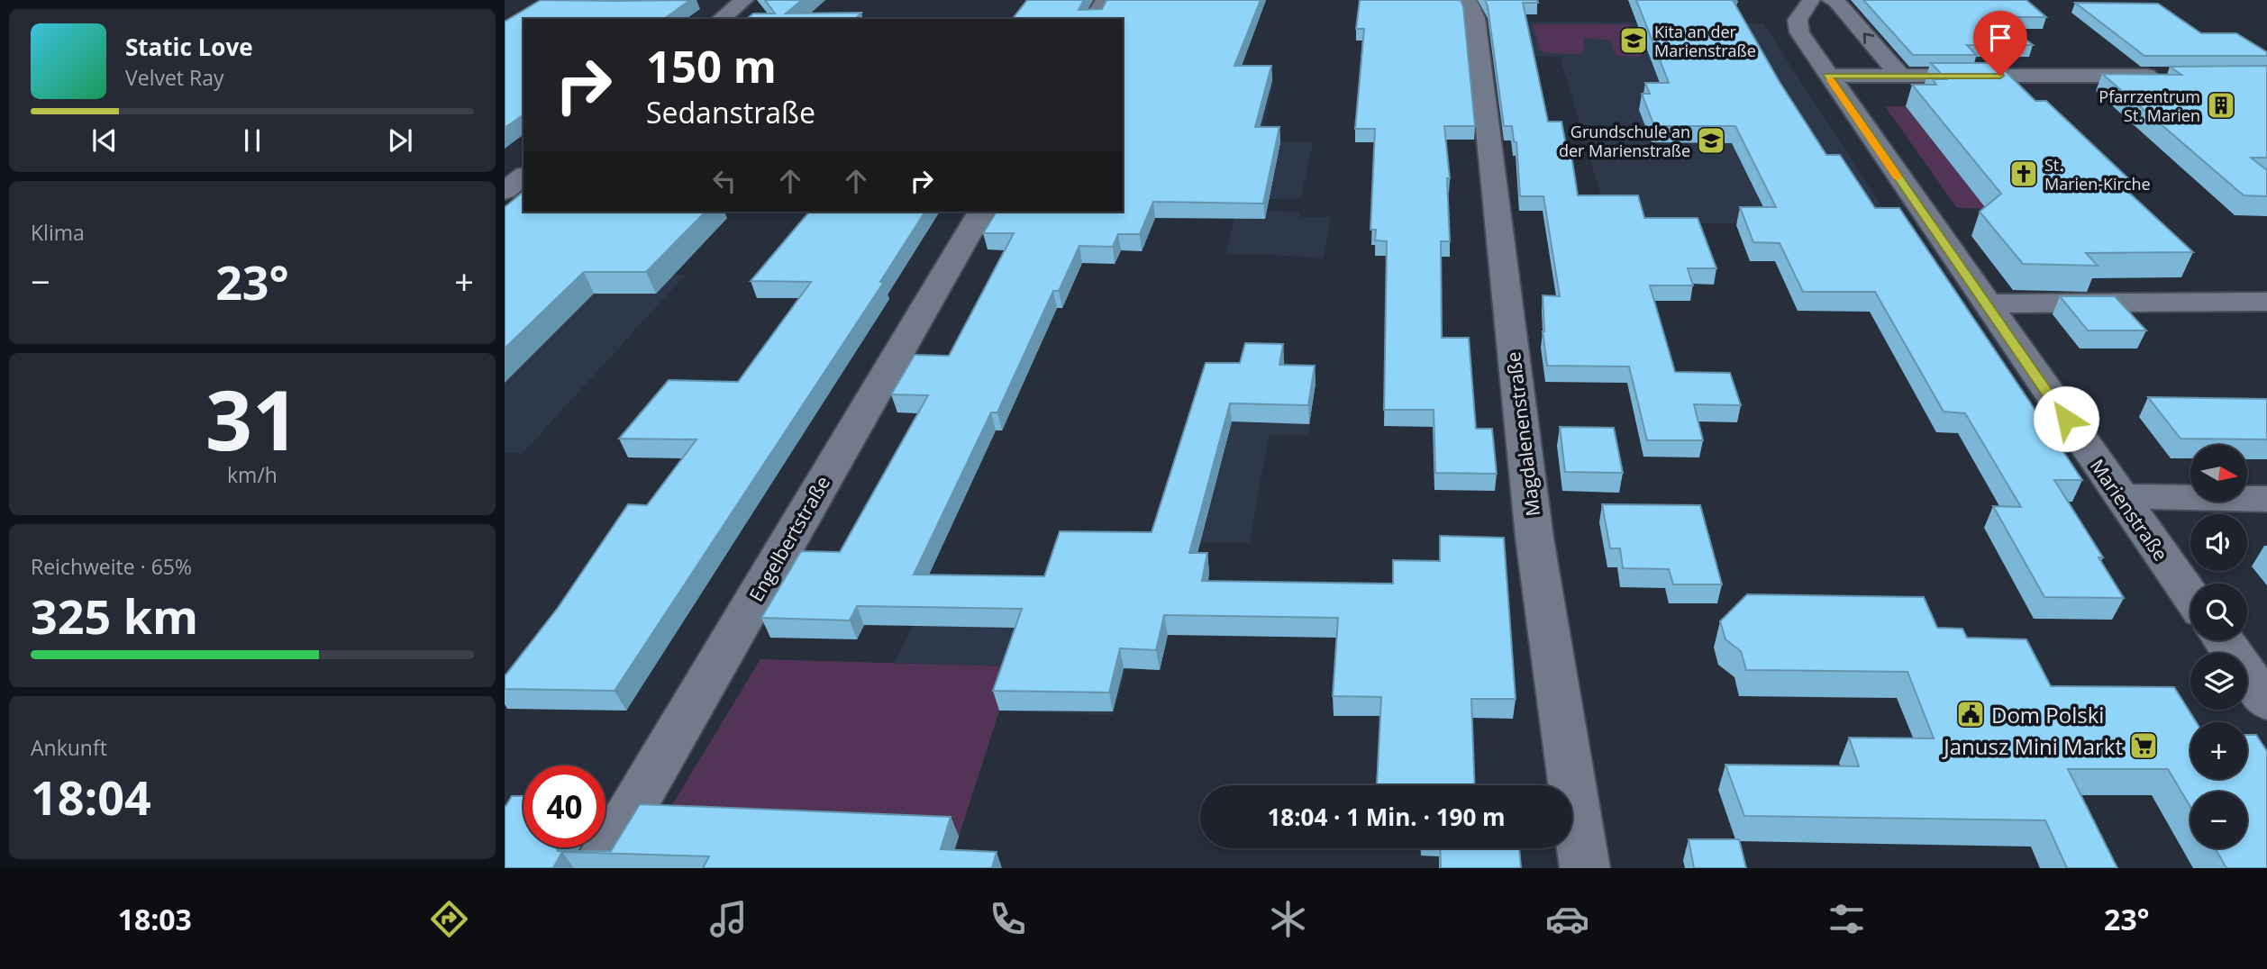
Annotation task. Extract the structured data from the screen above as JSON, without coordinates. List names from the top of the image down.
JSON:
{
  "streets": {
    "street": ["Magdalenenstraße", "Marienstraße", "Engelbertstraße"]
  },
  "places": {
    "school or university": ["Kita an der Marienstraße", "Grundschule an der Marienstraße"],
    "building": ["Pfarrzentrum St. Marien"],
    "church": ["St. Marien-Kirche"],
    "public building": ["Dom Polski"],
    "supermarket": ["Janusz Mini Markt"]
  },
  "north": "right",
  "page": {
    "turn": ["150 m", "Sedanstraße"],
    "song": ["Static Love", "Velvet Ray"],
    "tile": [
      "Klima",
      ["31", "km/h"],
      ["Reichweite · 65%", "325 km"],
      ["Ankunft", "18:04"]
    ],
    "heat": ["−", "23°", "+"],
    "map_buttons": ["+", "−"],
    "limit": "40",
    "trip": "18:04 · 1 Min. · 190 m",
    "tabs": ["18:03", "23°"]
  }
}
